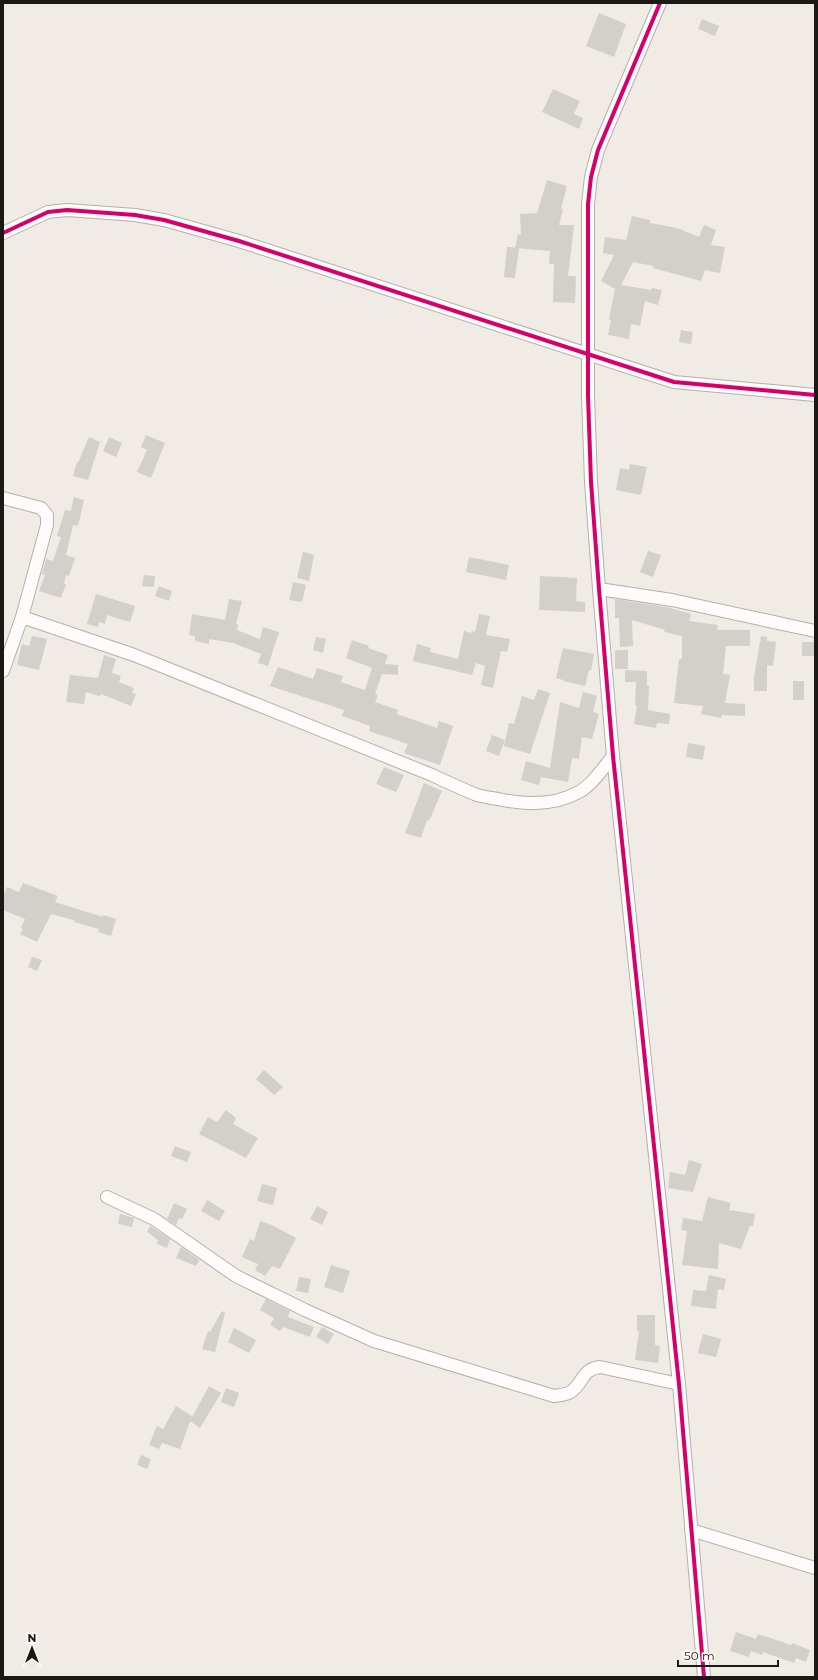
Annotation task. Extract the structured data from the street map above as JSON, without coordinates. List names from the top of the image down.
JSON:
{
  "scale_bar": "50 m",
  "north": "top"
}
